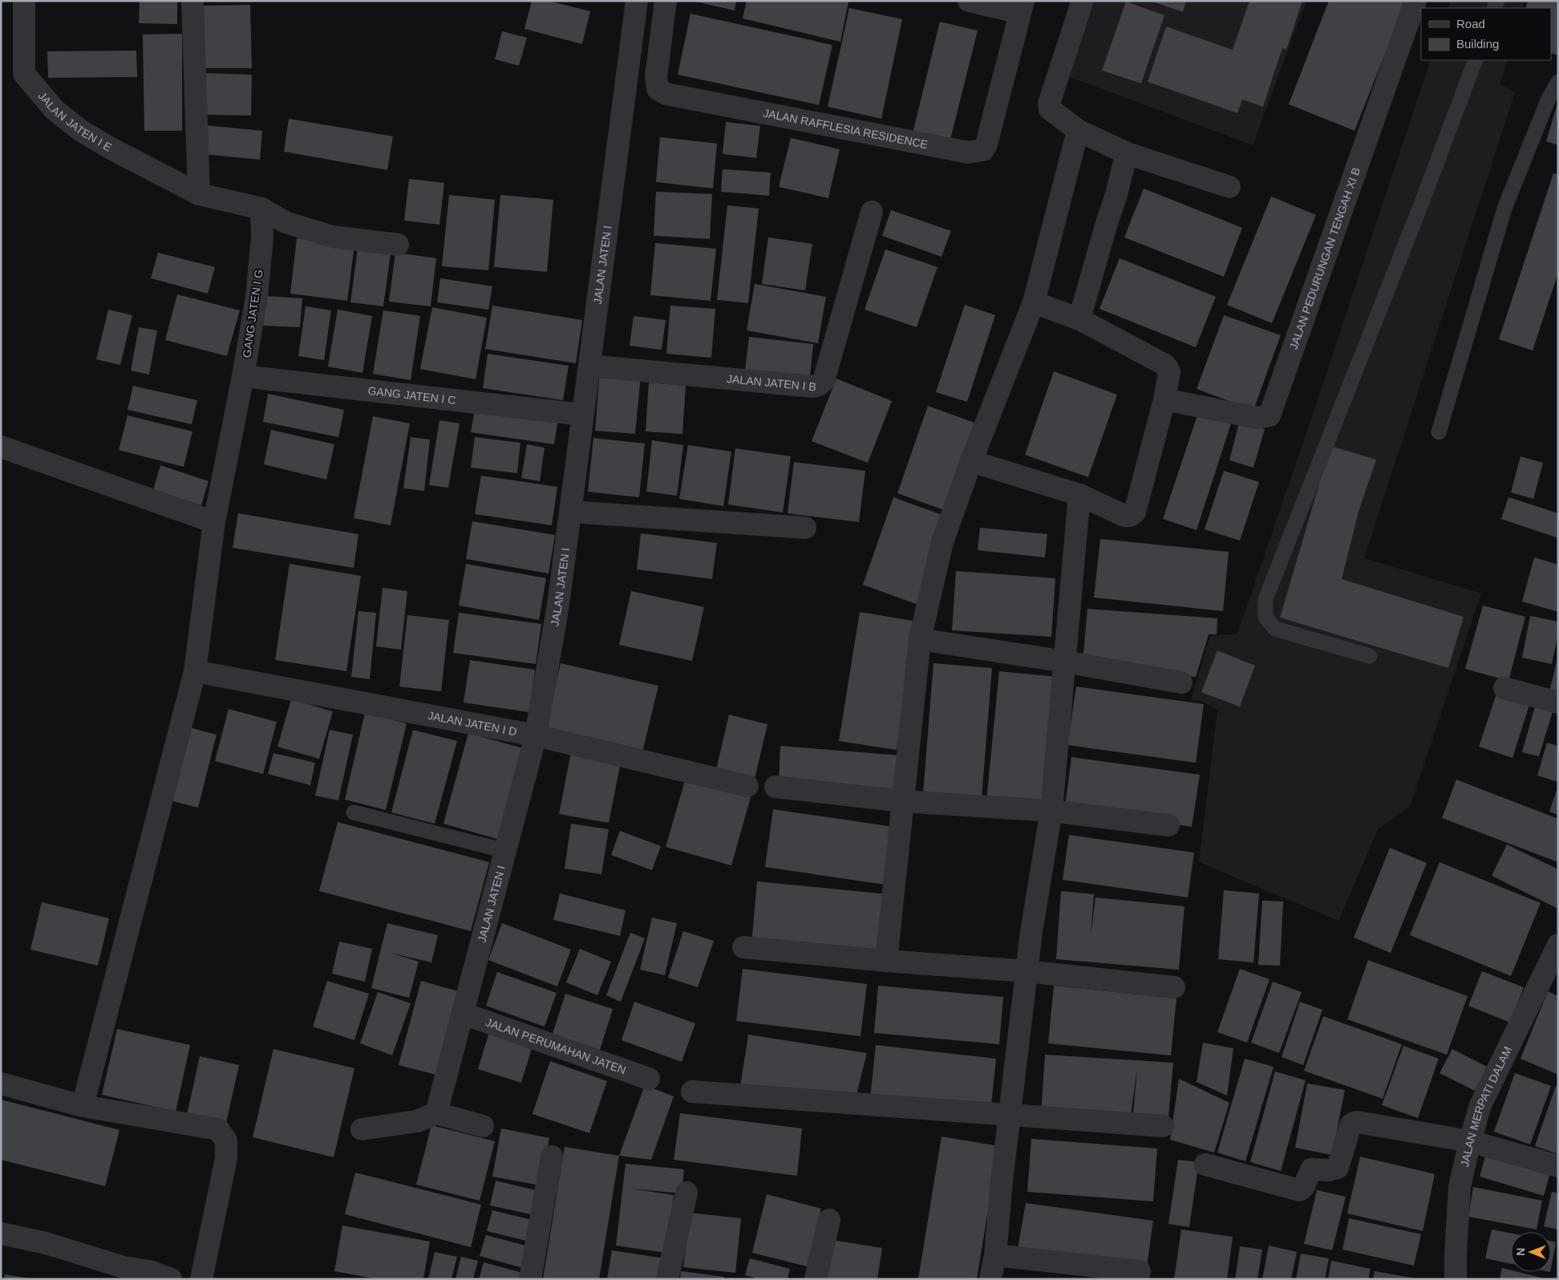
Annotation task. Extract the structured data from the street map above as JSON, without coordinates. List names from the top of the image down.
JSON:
{
  "streets": {
    "street": [
      "JALAN JATEN I E",
      "JALAN RAFFLESIA RESIDENCE",
      "JALAN PEDURUNGAN TENGAH XI B",
      "JALAN JATEN I",
      "GANG JATEN I G",
      "JALAN JATEN I B",
      "GANG JATEN I C",
      "JALAN JATEN I D",
      "JALAN PERUMAHAN JATEN",
      "JALAN MERPATI DALAM"
    ]
  },
  "crossings": [
    ["JALAN JATEN I", "JALAN JATEN I B"],
    ["JALAN JATEN I", "GANG JATEN I C"],
    ["JALAN JATEN I", "JALAN JATEN I D"],
    ["JALAN JATEN I", "JALAN PERUMAHAN JATEN"],
    ["GANG JATEN I G", "GANG JATEN I C"],
    ["GANG JATEN I G", "JALAN JATEN I D"]
  ],
  "legend": ["Road", "Building"],
  "north": "left"
}
